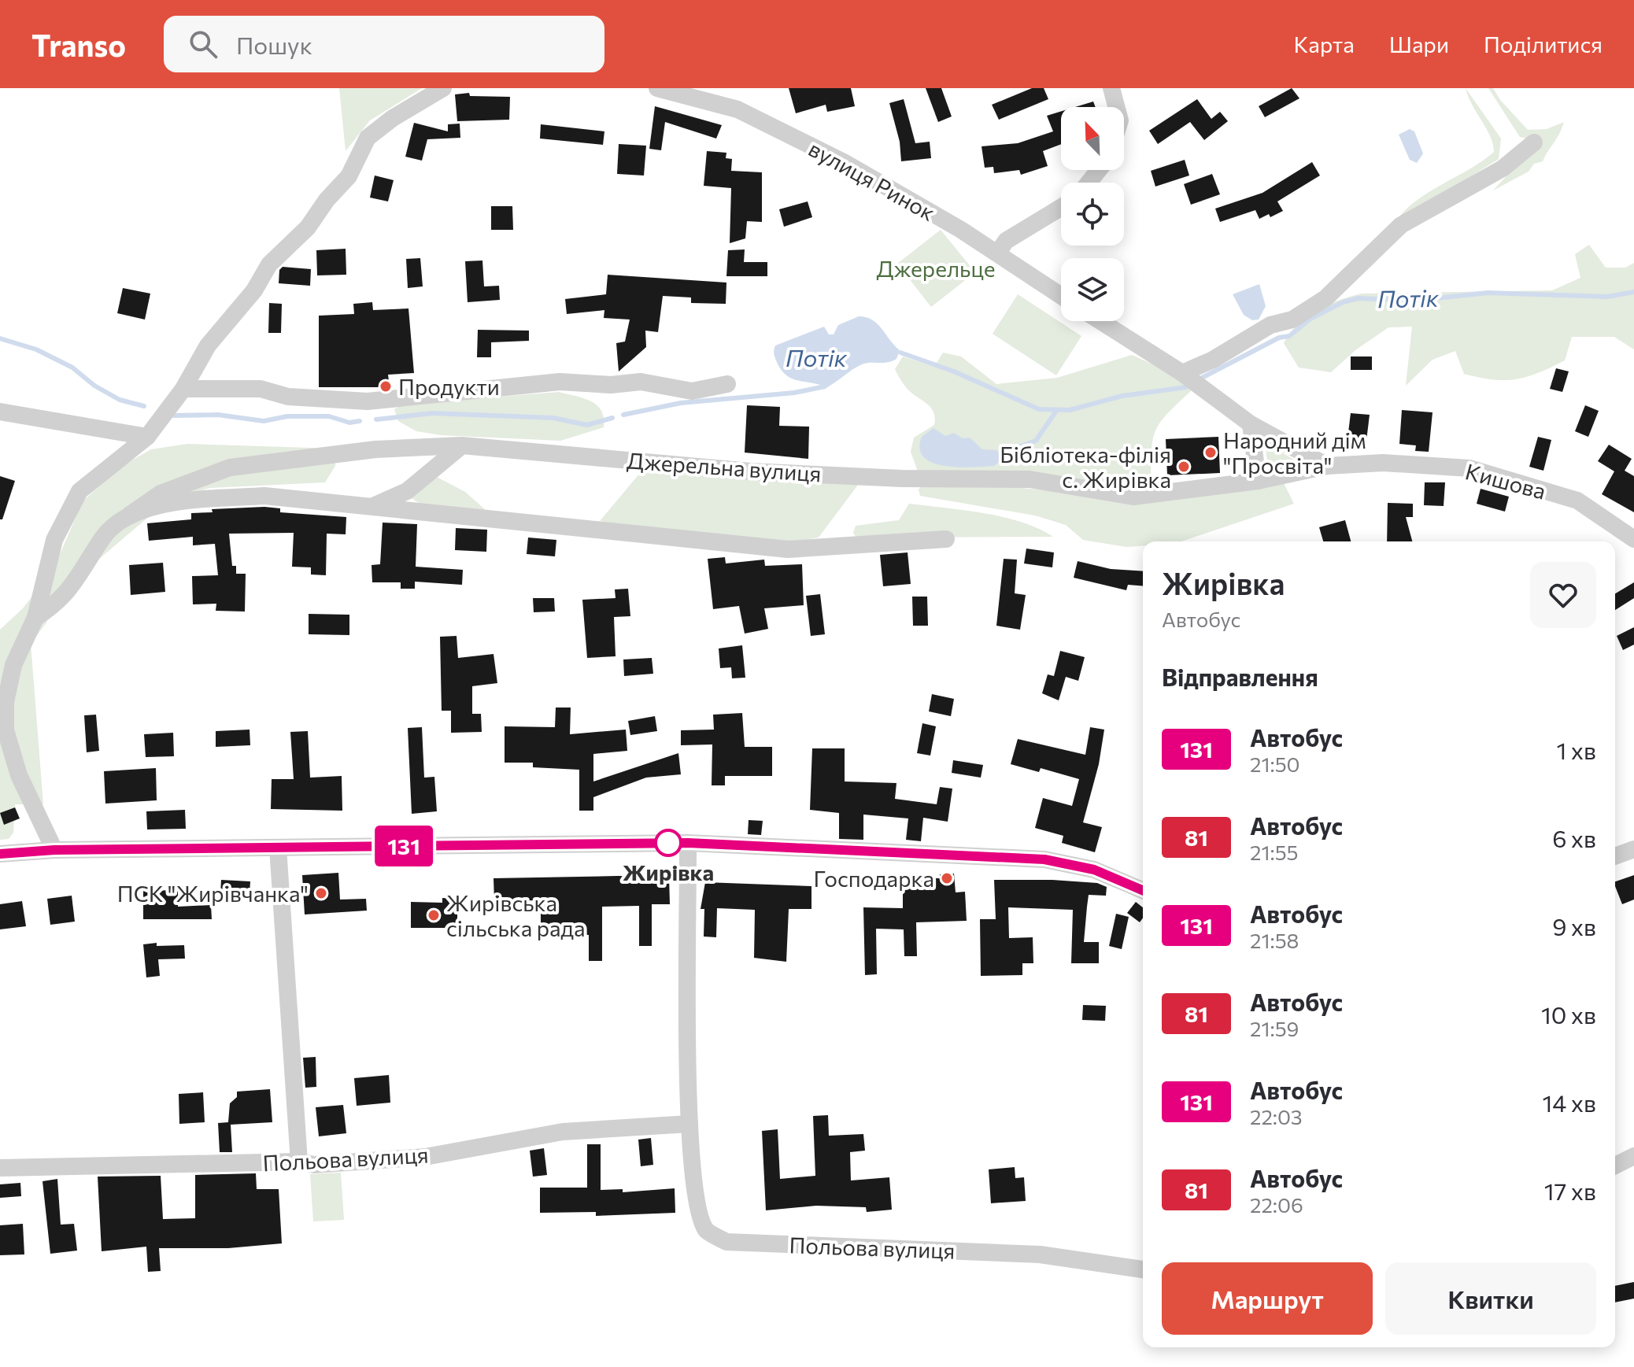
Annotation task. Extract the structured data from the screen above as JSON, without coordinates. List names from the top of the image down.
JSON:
{
  "streets": {
    "street": [
      "вулиця Ринок",
      "Джерельна вулиця",
      "Кишова",
      "Польова вулиця"
    ]
  },
  "crossings": [
    ["Джерельна вулиця", "Кишова"]
  ],
  "water": ["Потік"],
  "parks": ["Джерельце"],
  "places": [
    "Продукти",
    "Народний дім \"Просвіта\"",
    "Бібліотека-філія с. Жирівка",
    "Жирівка",
    "Господарка",
    "ПСК \"Жирівчанка\"",
    "Жирівська сільська рада"
  ],
  "lines": ["bus line 131"],
  "north": "top left",
  "page": {
    "header": "Transo",
    "search": "Пошук",
    "nav": ["Карта", "Шари", "Поділитися"],
    "on_map": "131",
    "heading": [
      ["Жирівка", "Автобус"],
      "Відправлення"
    ],
    "list": [
      {
        "mark": "131",
        "name": "Автобус",
        "note": "21:50",
        "value": "1 хв"
      },
      {
        "mark": "81",
        "name": "Автобус",
        "note": "21:55",
        "value": "6 хв"
      },
      {
        "mark": "131",
        "name": "Автобус",
        "note": "21:58",
        "value": "9 хв"
      },
      {
        "mark": "81",
        "name": "Автобус",
        "note": "21:59",
        "value": "10 хв"
      },
      {
        "mark": "131",
        "name": "Автобус",
        "note": "22:03",
        "value": "14 хв"
      },
      {
        "mark": "81",
        "name": "Автобус",
        "note": "22:06",
        "value": "17 хв"
      }
    ],
    "buttons": ["Маршрут", "Квитки"]
  }
}
